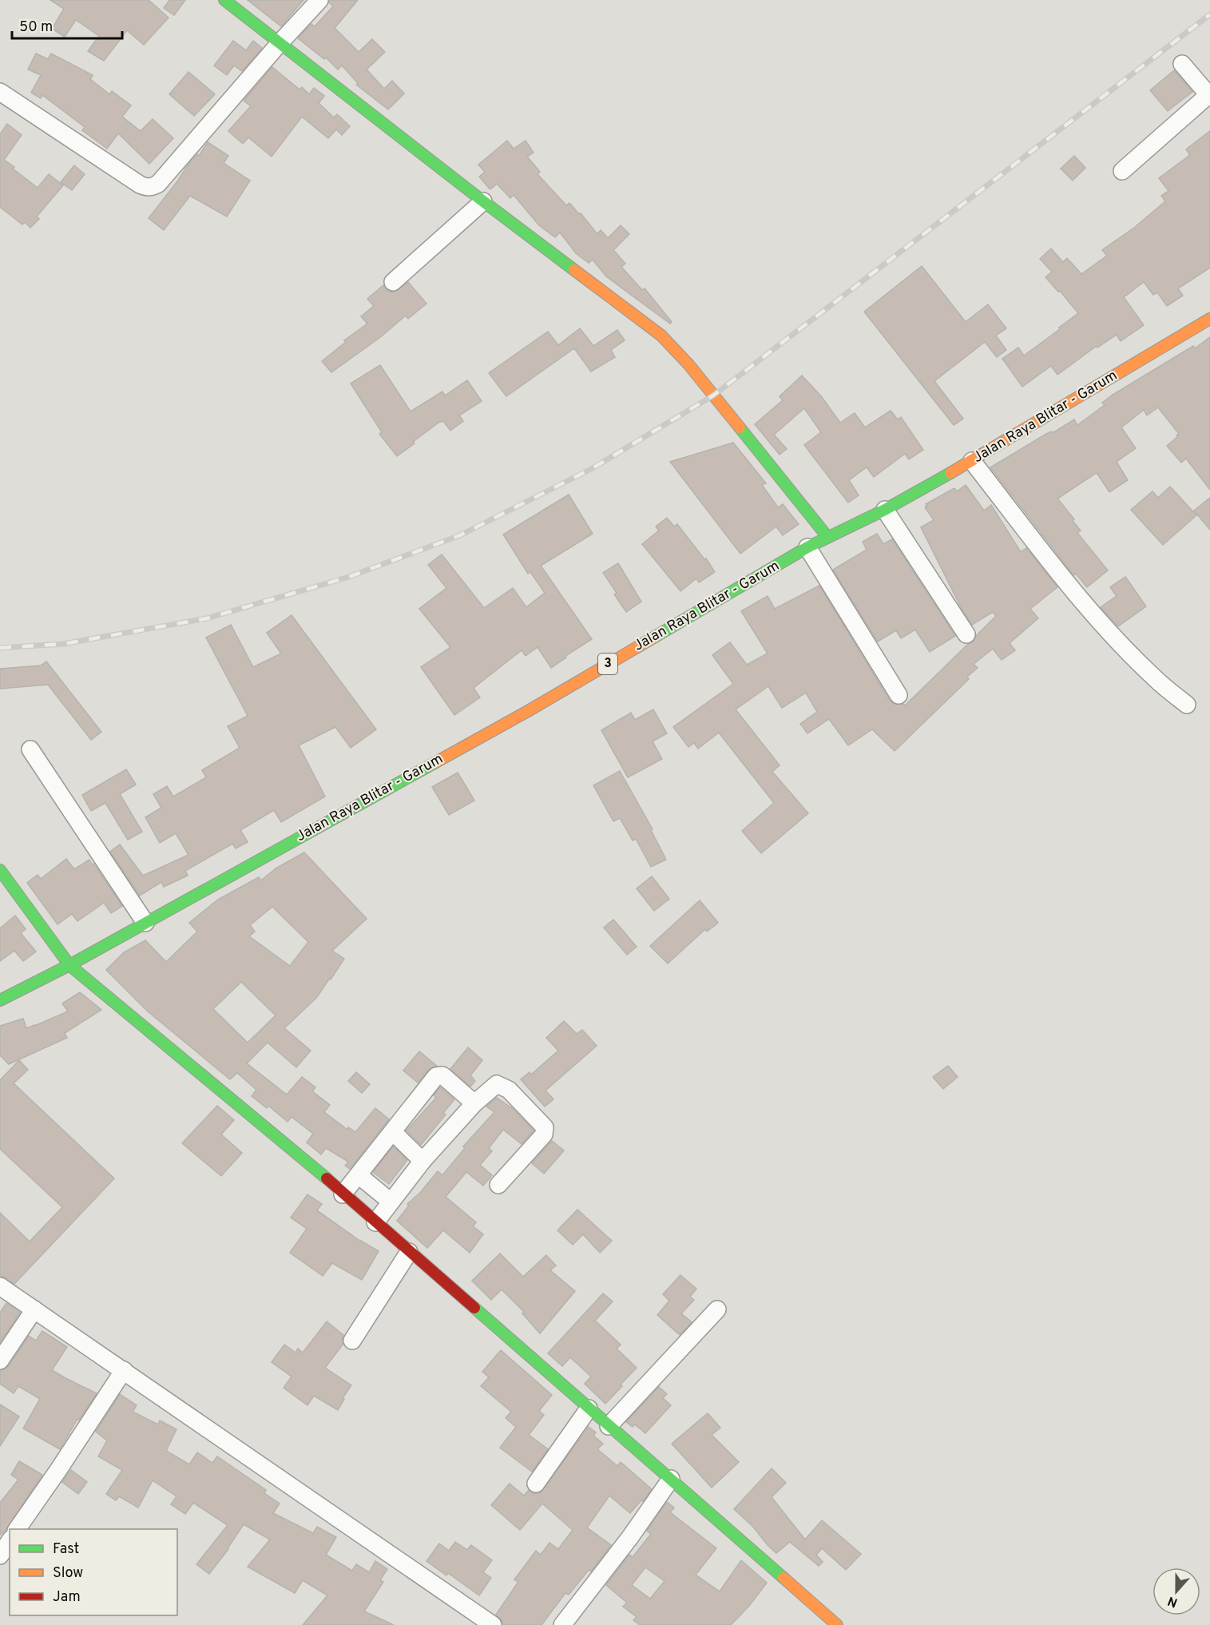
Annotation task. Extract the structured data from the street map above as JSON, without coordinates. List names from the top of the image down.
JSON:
{
  "streets": {
    "main road": ["Jalan Raya Blitar - Garum", "3"]
  },
  "legend": ["Fast", "Slow", "Jam"],
  "scale_bar": "50 m",
  "north": "bottom"
}
